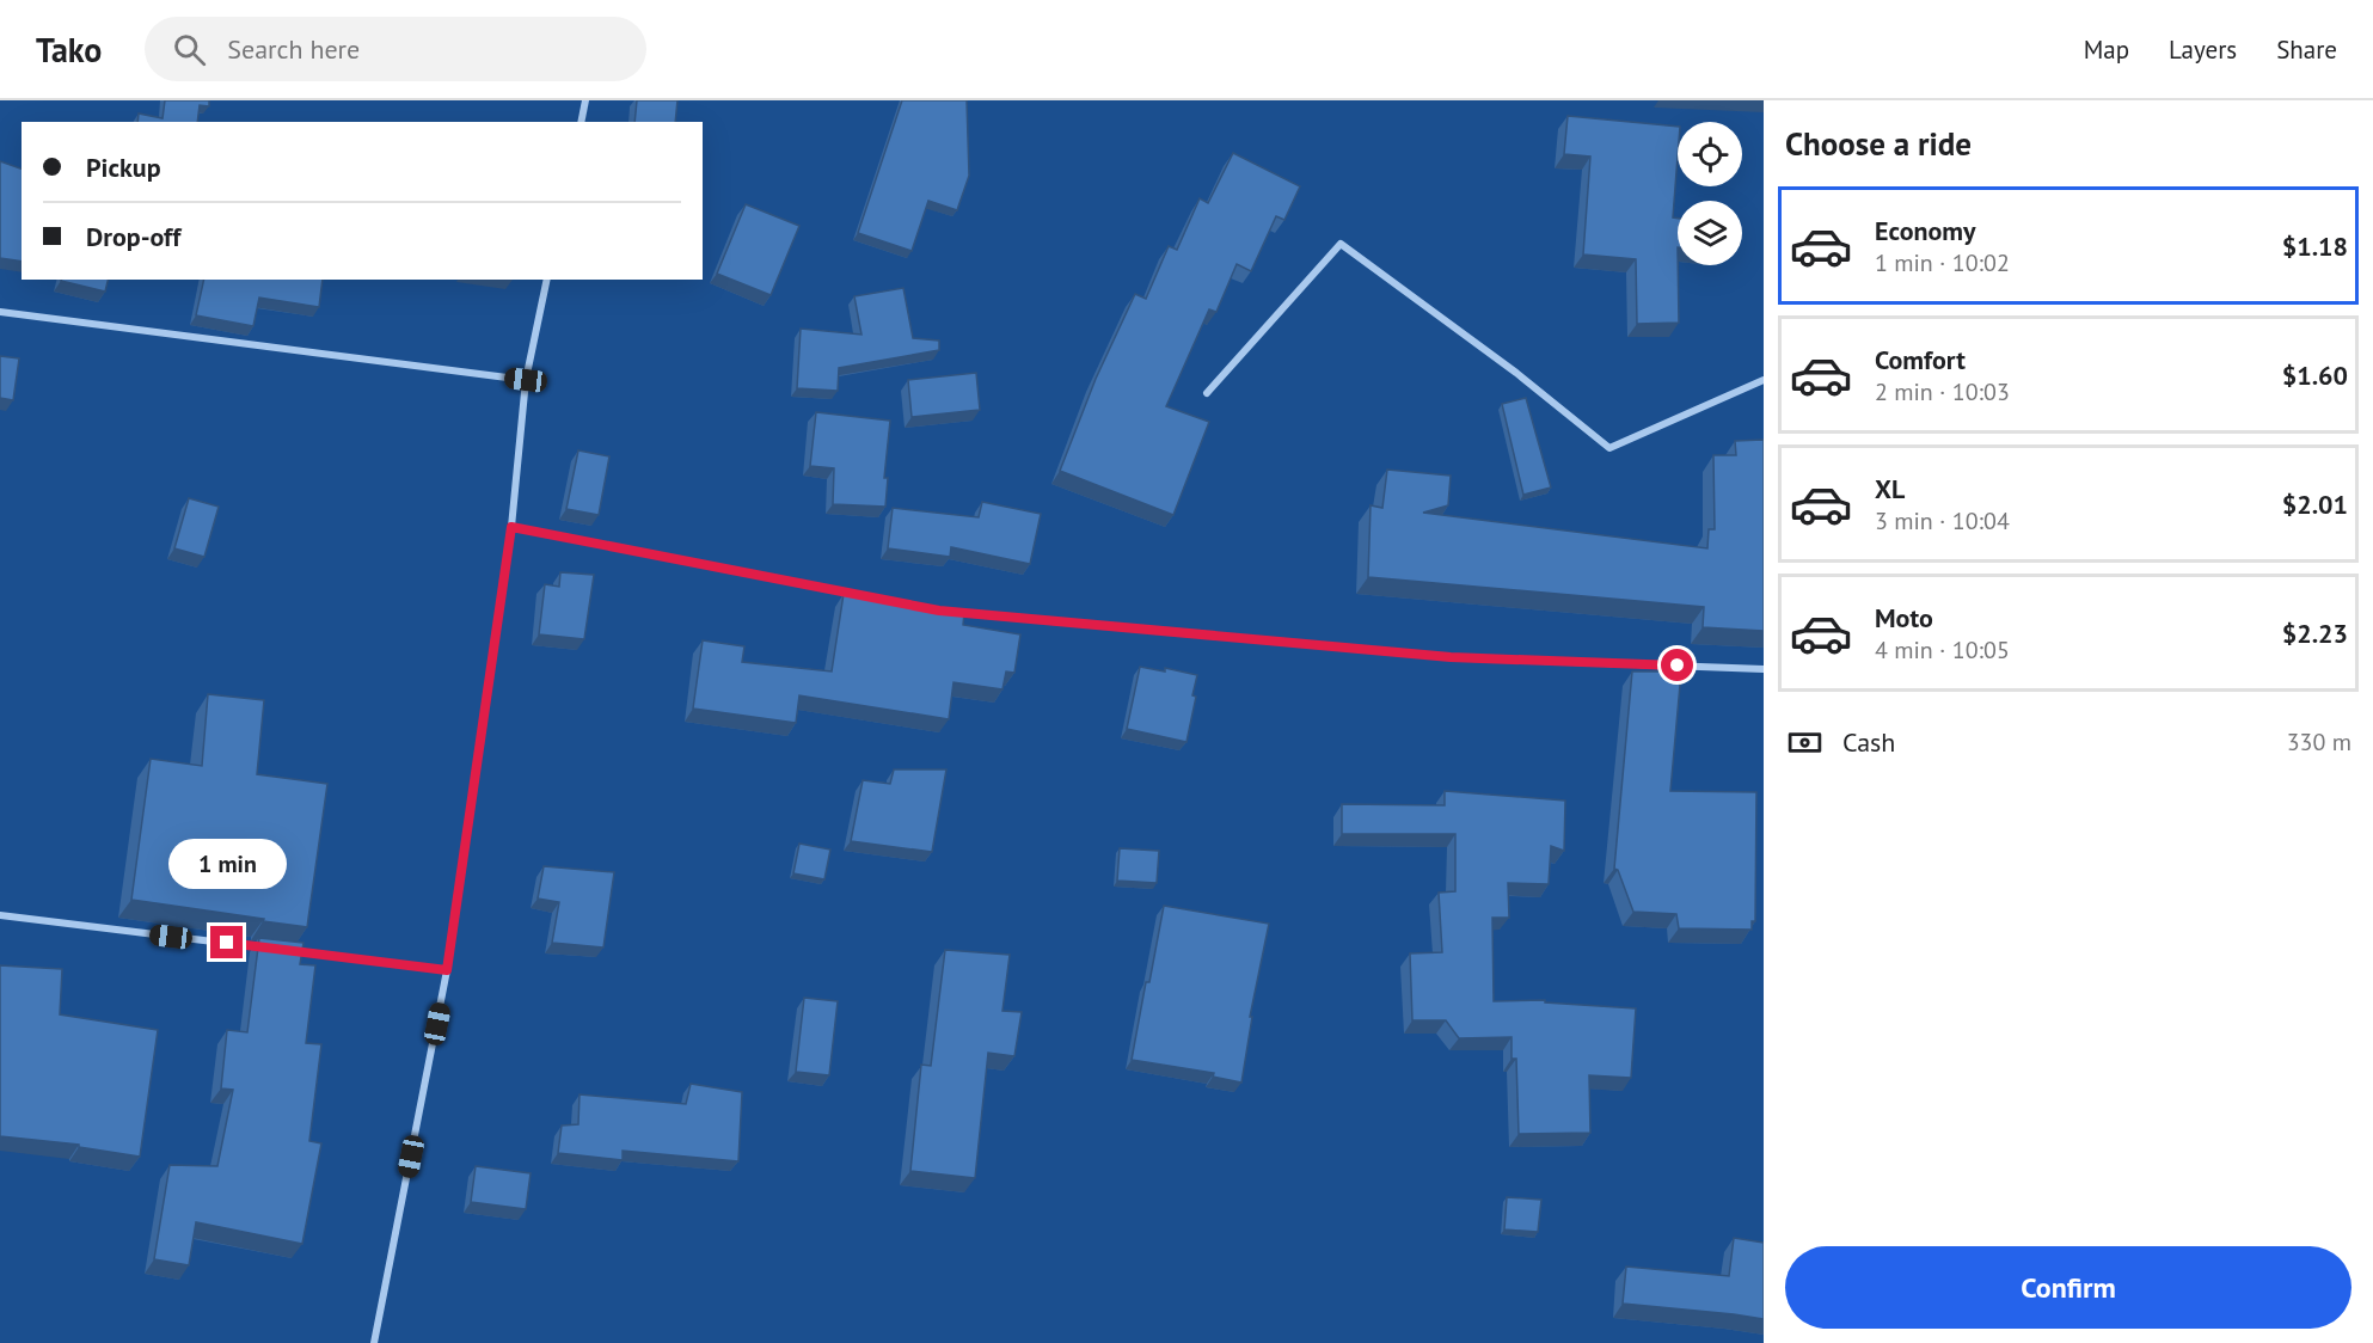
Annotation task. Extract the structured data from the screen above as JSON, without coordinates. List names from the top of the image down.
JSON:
{
  "page": {
    "header": "Tako",
    "search": "Search here",
    "nav": ["Map", "Layers", "Share"],
    "heading": "Choose a ride",
    "banner": ["Pickup", "Drop-off"],
    "list": [
      {
        "name": "Economy",
        "note": "1 min · 10:02",
        "value": "$1.18"
      },
      {
        "name": "Comfort",
        "note": "2 min · 10:03",
        "value": "$1.60"
      },
      {
        "name": "XL",
        "note": "3 min · 10:04",
        "value": "$2.01"
      },
      {
        "name": "Moto",
        "note": "4 min · 10:05",
        "value": "$2.23"
      }
    ],
    "pay": ["Cash", "330 m"],
    "bubble": "1 min",
    "buttons": "Confirm"
  }
}
